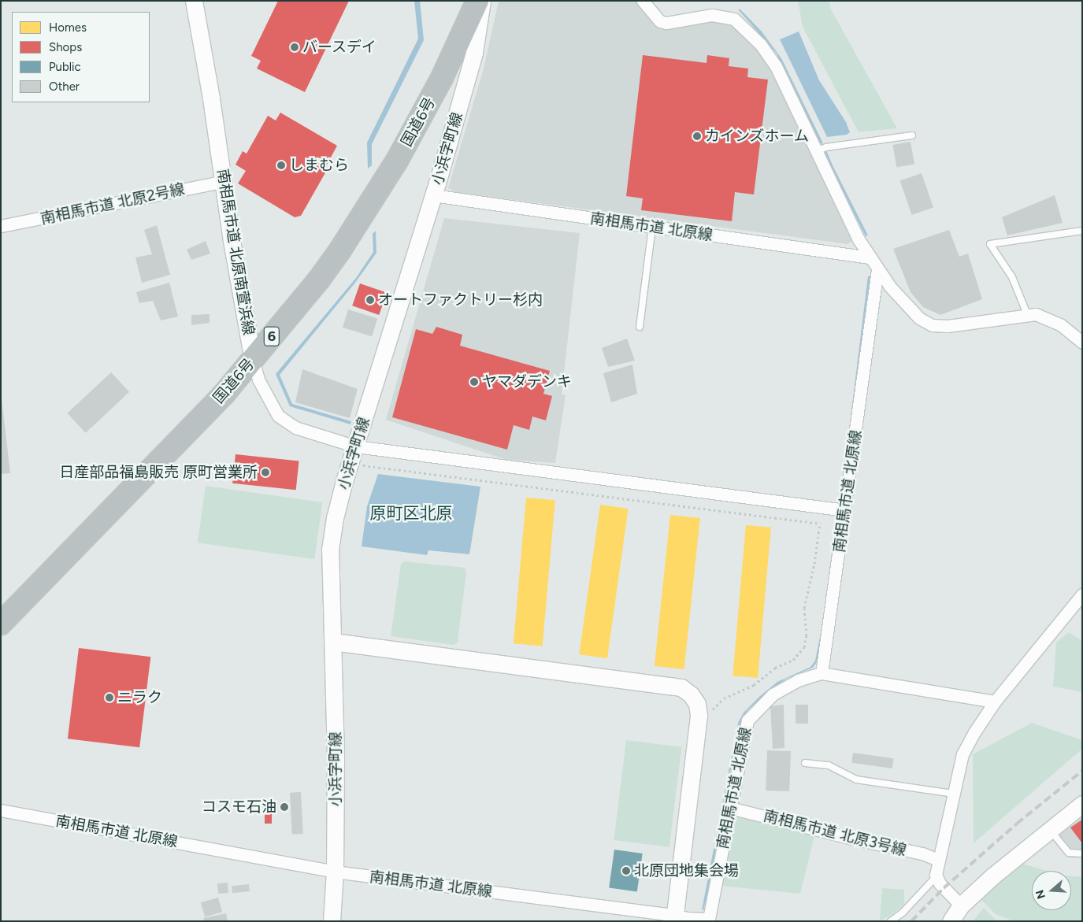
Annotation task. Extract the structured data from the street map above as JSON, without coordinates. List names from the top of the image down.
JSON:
{
  "streets": {
    "highway": ["国道6号", "6"],
    "street": [
      "小浜字町線",
      "南相馬市道 北原2号線",
      "南相馬市道 北原線",
      "南相馬市道 北原南萱浜線",
      "南相馬市道 北原3号線"
    ]
  },
  "crossings": [
    ["国道6号", "南相馬市道 北原南萱浜線"],
    ["小浜字町線", "南相馬市道 北原線"],
    ["小浜字町線", "南相馬市道 北原南萱浜線"],
    ["南相馬市道 北原2号線", "南相馬市道 北原南萱浜線"],
    ["南相馬市道 北原線", "南相馬市道 北原南萱浜線"],
    ["南相馬市道 北原線", "南相馬市道 北原3号線"]
  ],
  "districts": ["原町区北原"],
  "places": [
    "バースデイ",
    "カインズホーム",
    "しまむら",
    "オートファクトリー杉内",
    "ヤマダデンキ",
    "日産部品福島販売 原町営業所",
    "ニラク",
    "コスモ石油",
    "北原団地集会場"
  ],
  "legend": [
    "Homes",
    "Shops",
    "Public",
    "Other"
  ],
  "north": "left"
}
